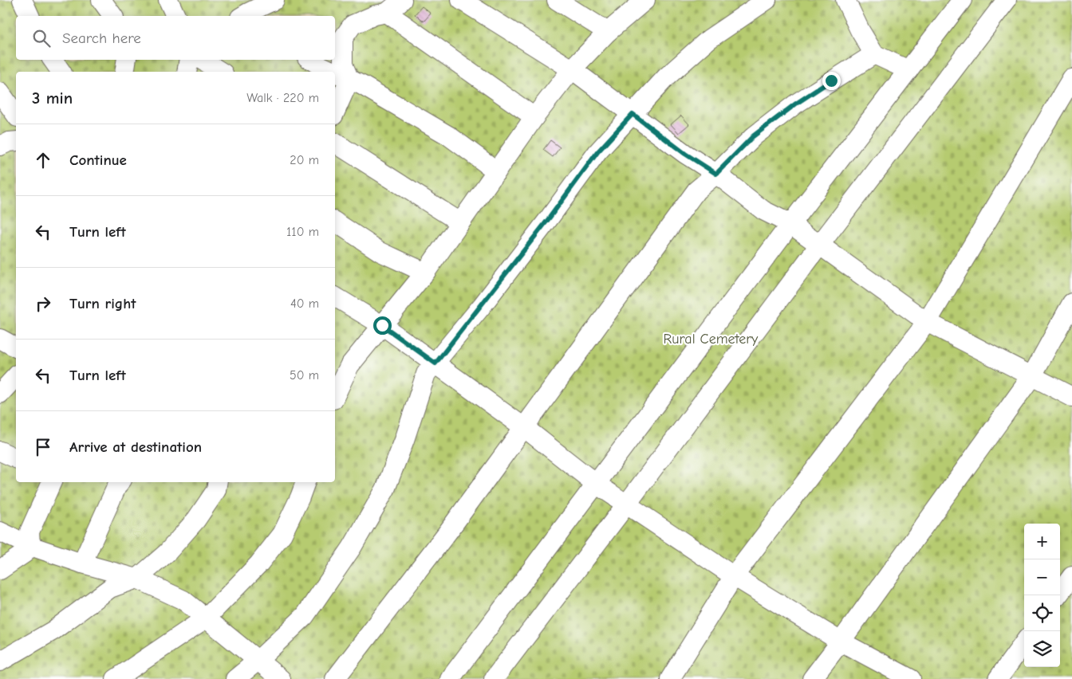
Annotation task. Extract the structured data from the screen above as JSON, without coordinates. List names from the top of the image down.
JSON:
{
  "parks": ["Rural Cemetery"],
  "page": {
    "search": "Search here",
    "heading": ["3 min", "Walk · 220 m"],
    "list": [
      ["Continue", "20 m"],
      ["Turn left", "110 m"],
      ["Turn right", "40 m"],
      ["Turn left", "50 m"],
      "Arrive at destination"
    ],
    "map_buttons": ["+", "−"]
  }
}
